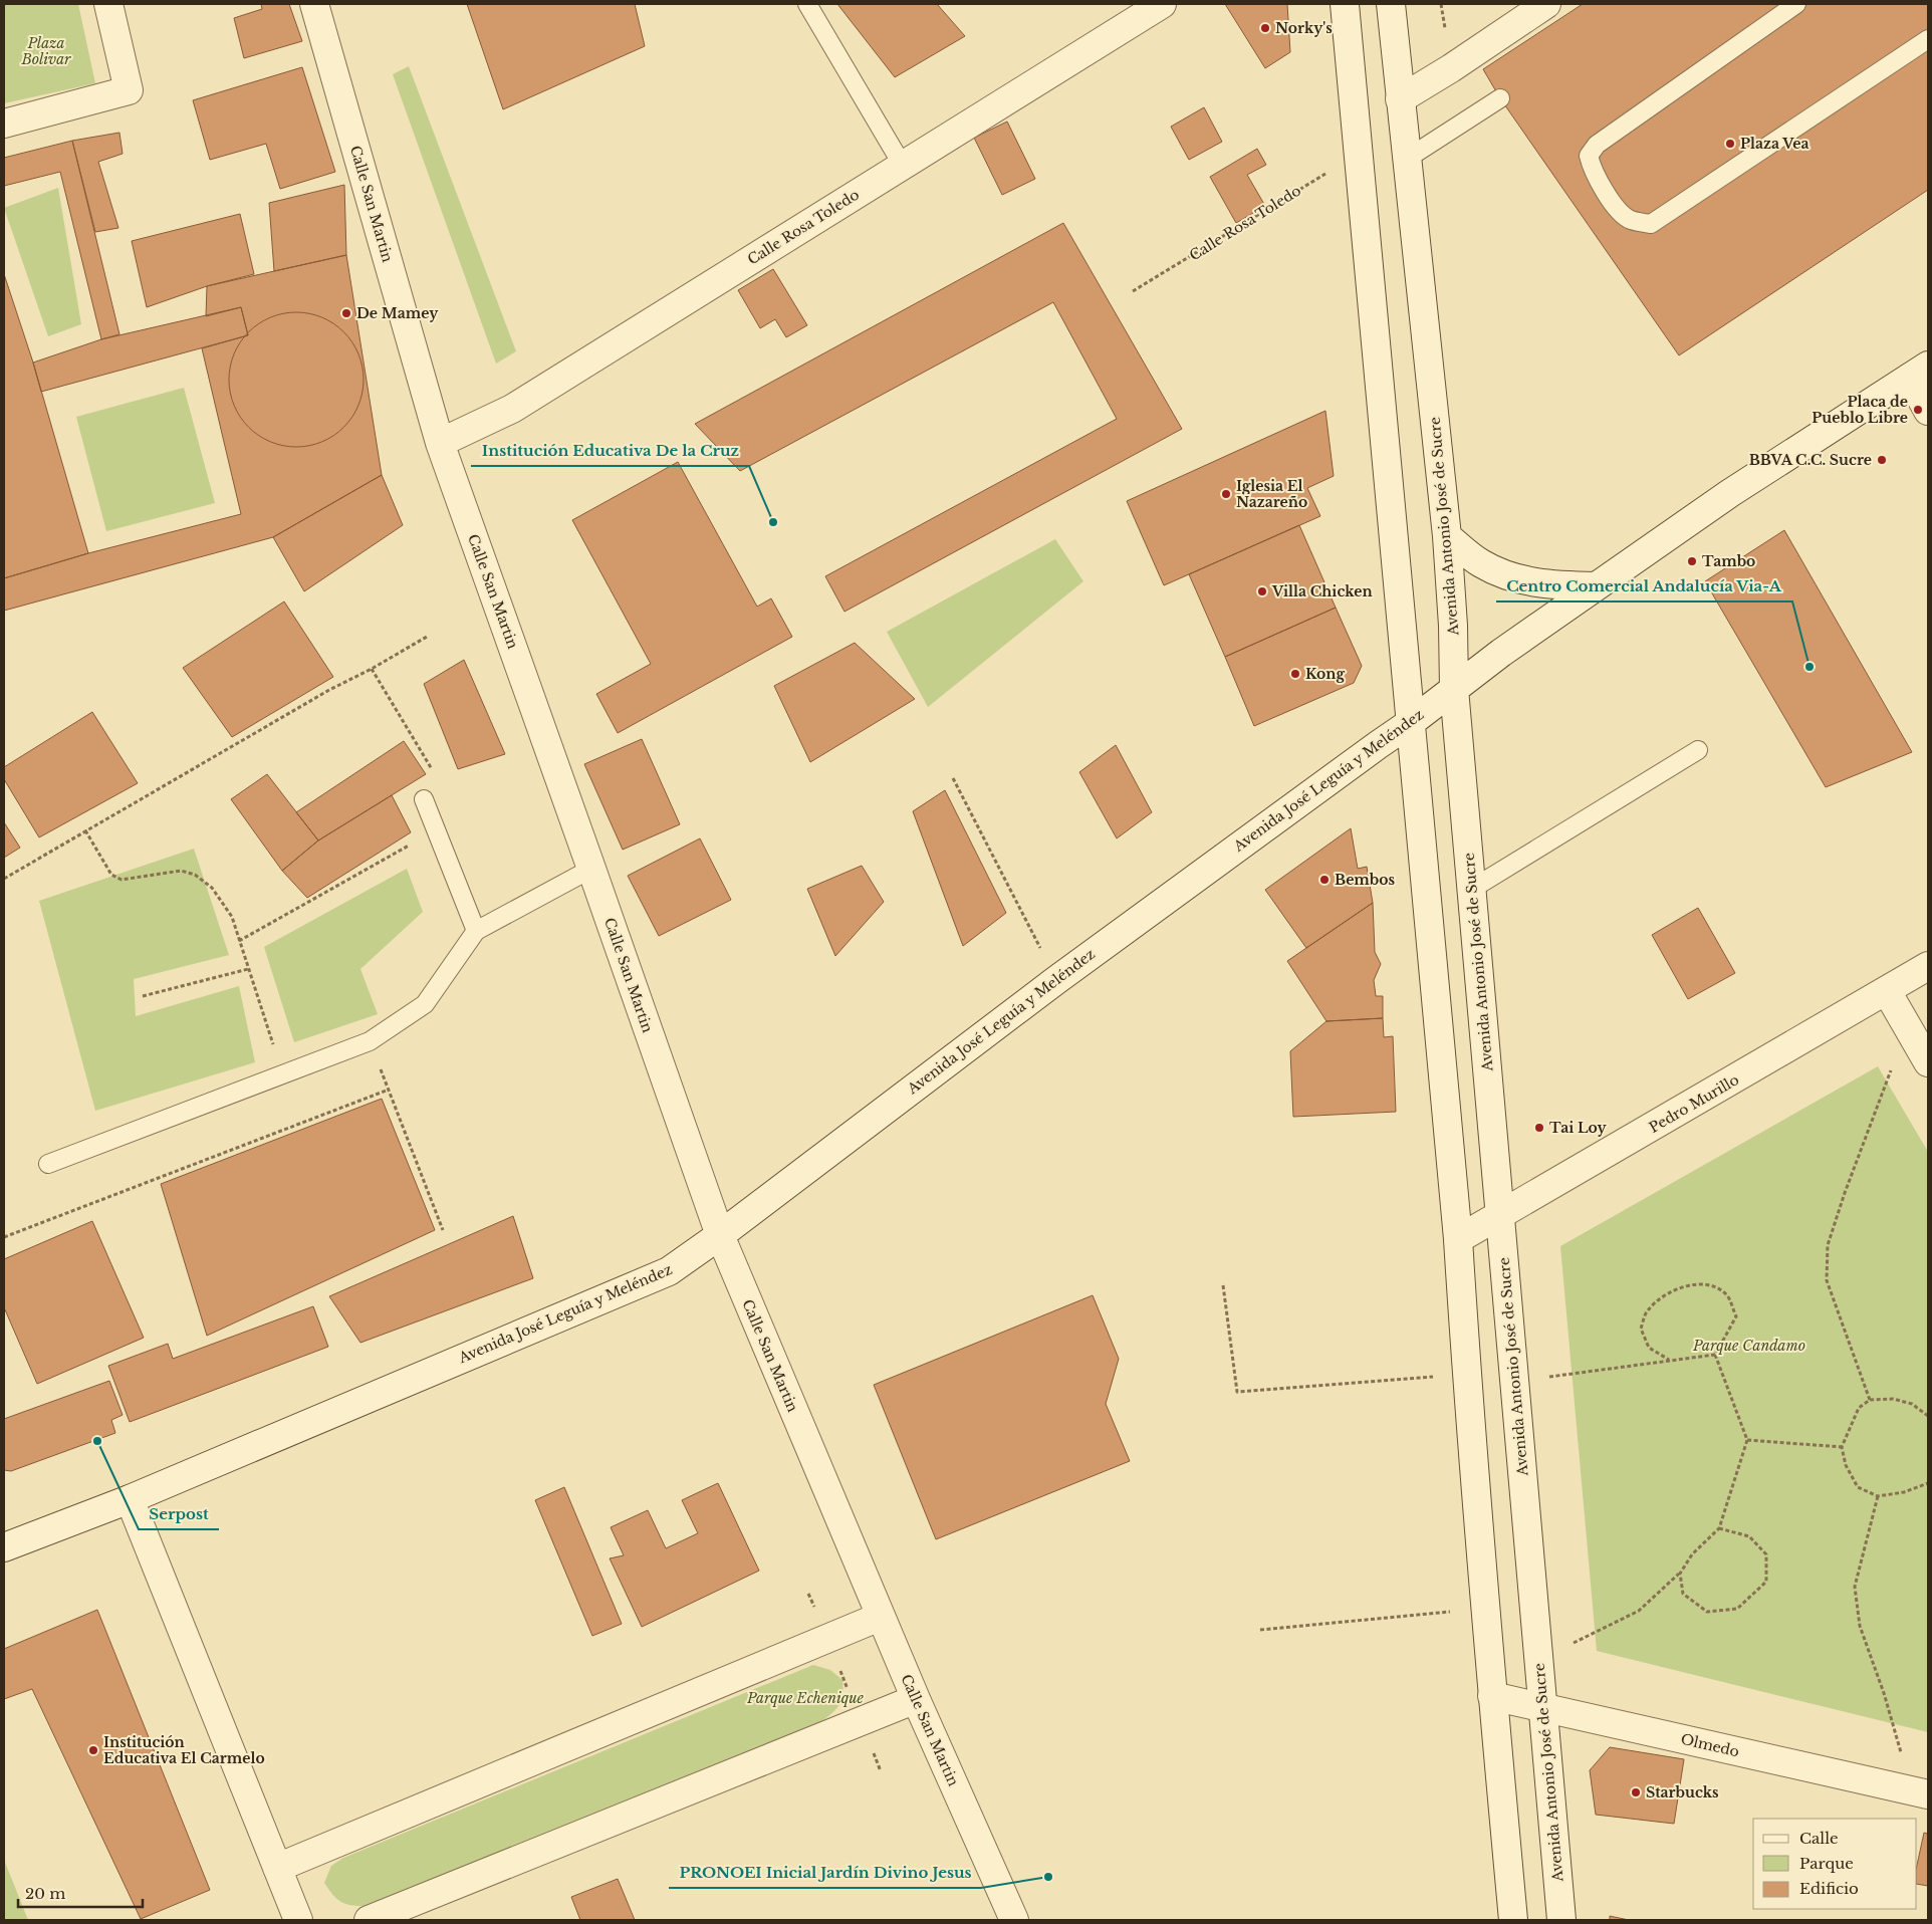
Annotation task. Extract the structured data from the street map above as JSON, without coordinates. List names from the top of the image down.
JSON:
{
  "streets": {
    "street": [
      "Calle San Martin",
      "Calle Rosa Toledo",
      "Avenida Antonio José de Sucre",
      "Avenida José Leguía y Meléndez",
      "Pedro Murillo",
      "Olmedo"
    ]
  },
  "crossings": [
    ["Calle San Martin", "Calle Rosa Toledo"],
    ["Calle San Martin", "Avenida José Leguía y Meléndez"],
    ["Avenida Antonio José de Sucre", "Avenida José Leguía y Meléndez"],
    ["Avenida Antonio José de Sucre", "Pedro Murillo"],
    ["Avenida Antonio José de Sucre", "Olmedo"]
  ],
  "parks": ["Plaza Bolivar", "Parque Candamo", "Parque Echenique"],
  "places": [
    "Norky's",
    "Plaza Vea",
    "De Mamey",
    "Placa de Pueblo Libre",
    "BBVA C.C. Sucre",
    "Iglesia El Nazareño",
    "Institución Educativa De la Cruz",
    "Tambo",
    "Villa Chicken",
    "Centro Comercial Andalucía Via-A",
    "Kong",
    "Bembos",
    "Tai Loy",
    "Serpost",
    "Institución Educativa El Carmelo",
    "Starbucks",
    "PRONOEI Inicial Jardín Divino Jesus"
  ],
  "legend": ["Calle", "Parque", "Edificio"],
  "scale_bar": "20 m"
}
